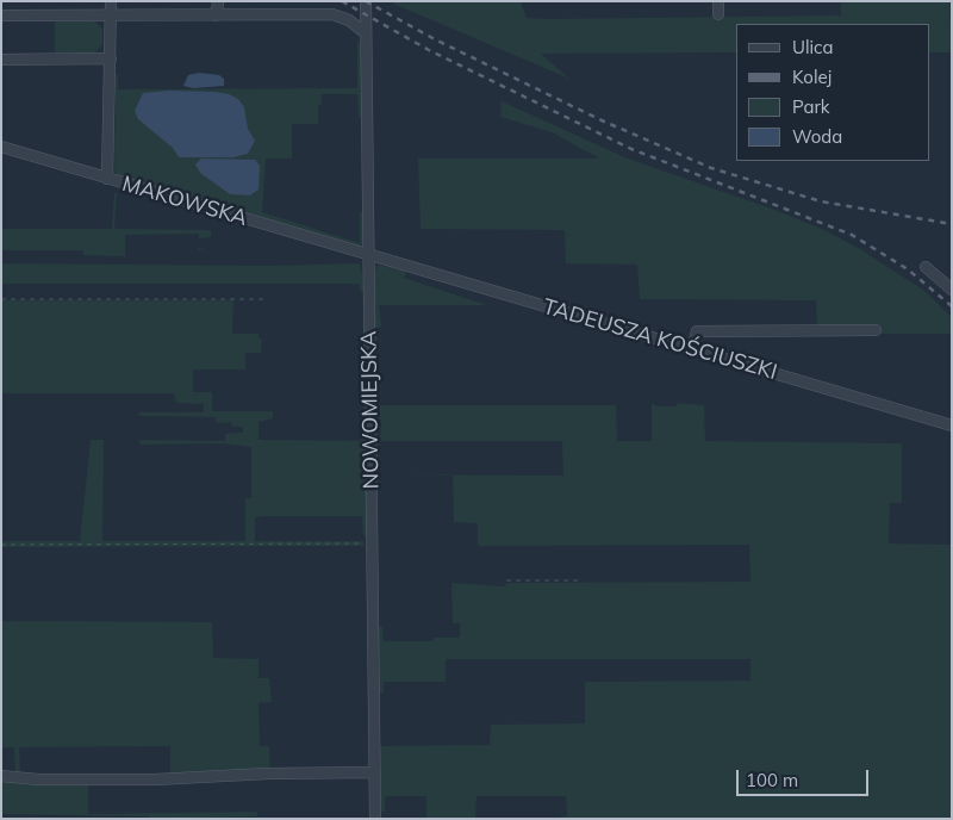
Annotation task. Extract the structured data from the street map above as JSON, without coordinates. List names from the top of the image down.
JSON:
{
  "streets": {
    "street": ["MAKOWSKA", "TADEUSZA KOŚCIUSZKI", "NOWOMIEJSKA"]
  },
  "crossings": [
    ["MAKOWSKA", "TADEUSZA KOŚCIUSZKI"],
    ["MAKOWSKA", "NOWOMIEJSKA"],
    ["TADEUSZA KOŚCIUSZKI", "NOWOMIEJSKA"]
  ],
  "legend": [
    "Ulica",
    "Kolej",
    "Park",
    "Woda"
  ],
  "scale_bar": "100 m"
}
